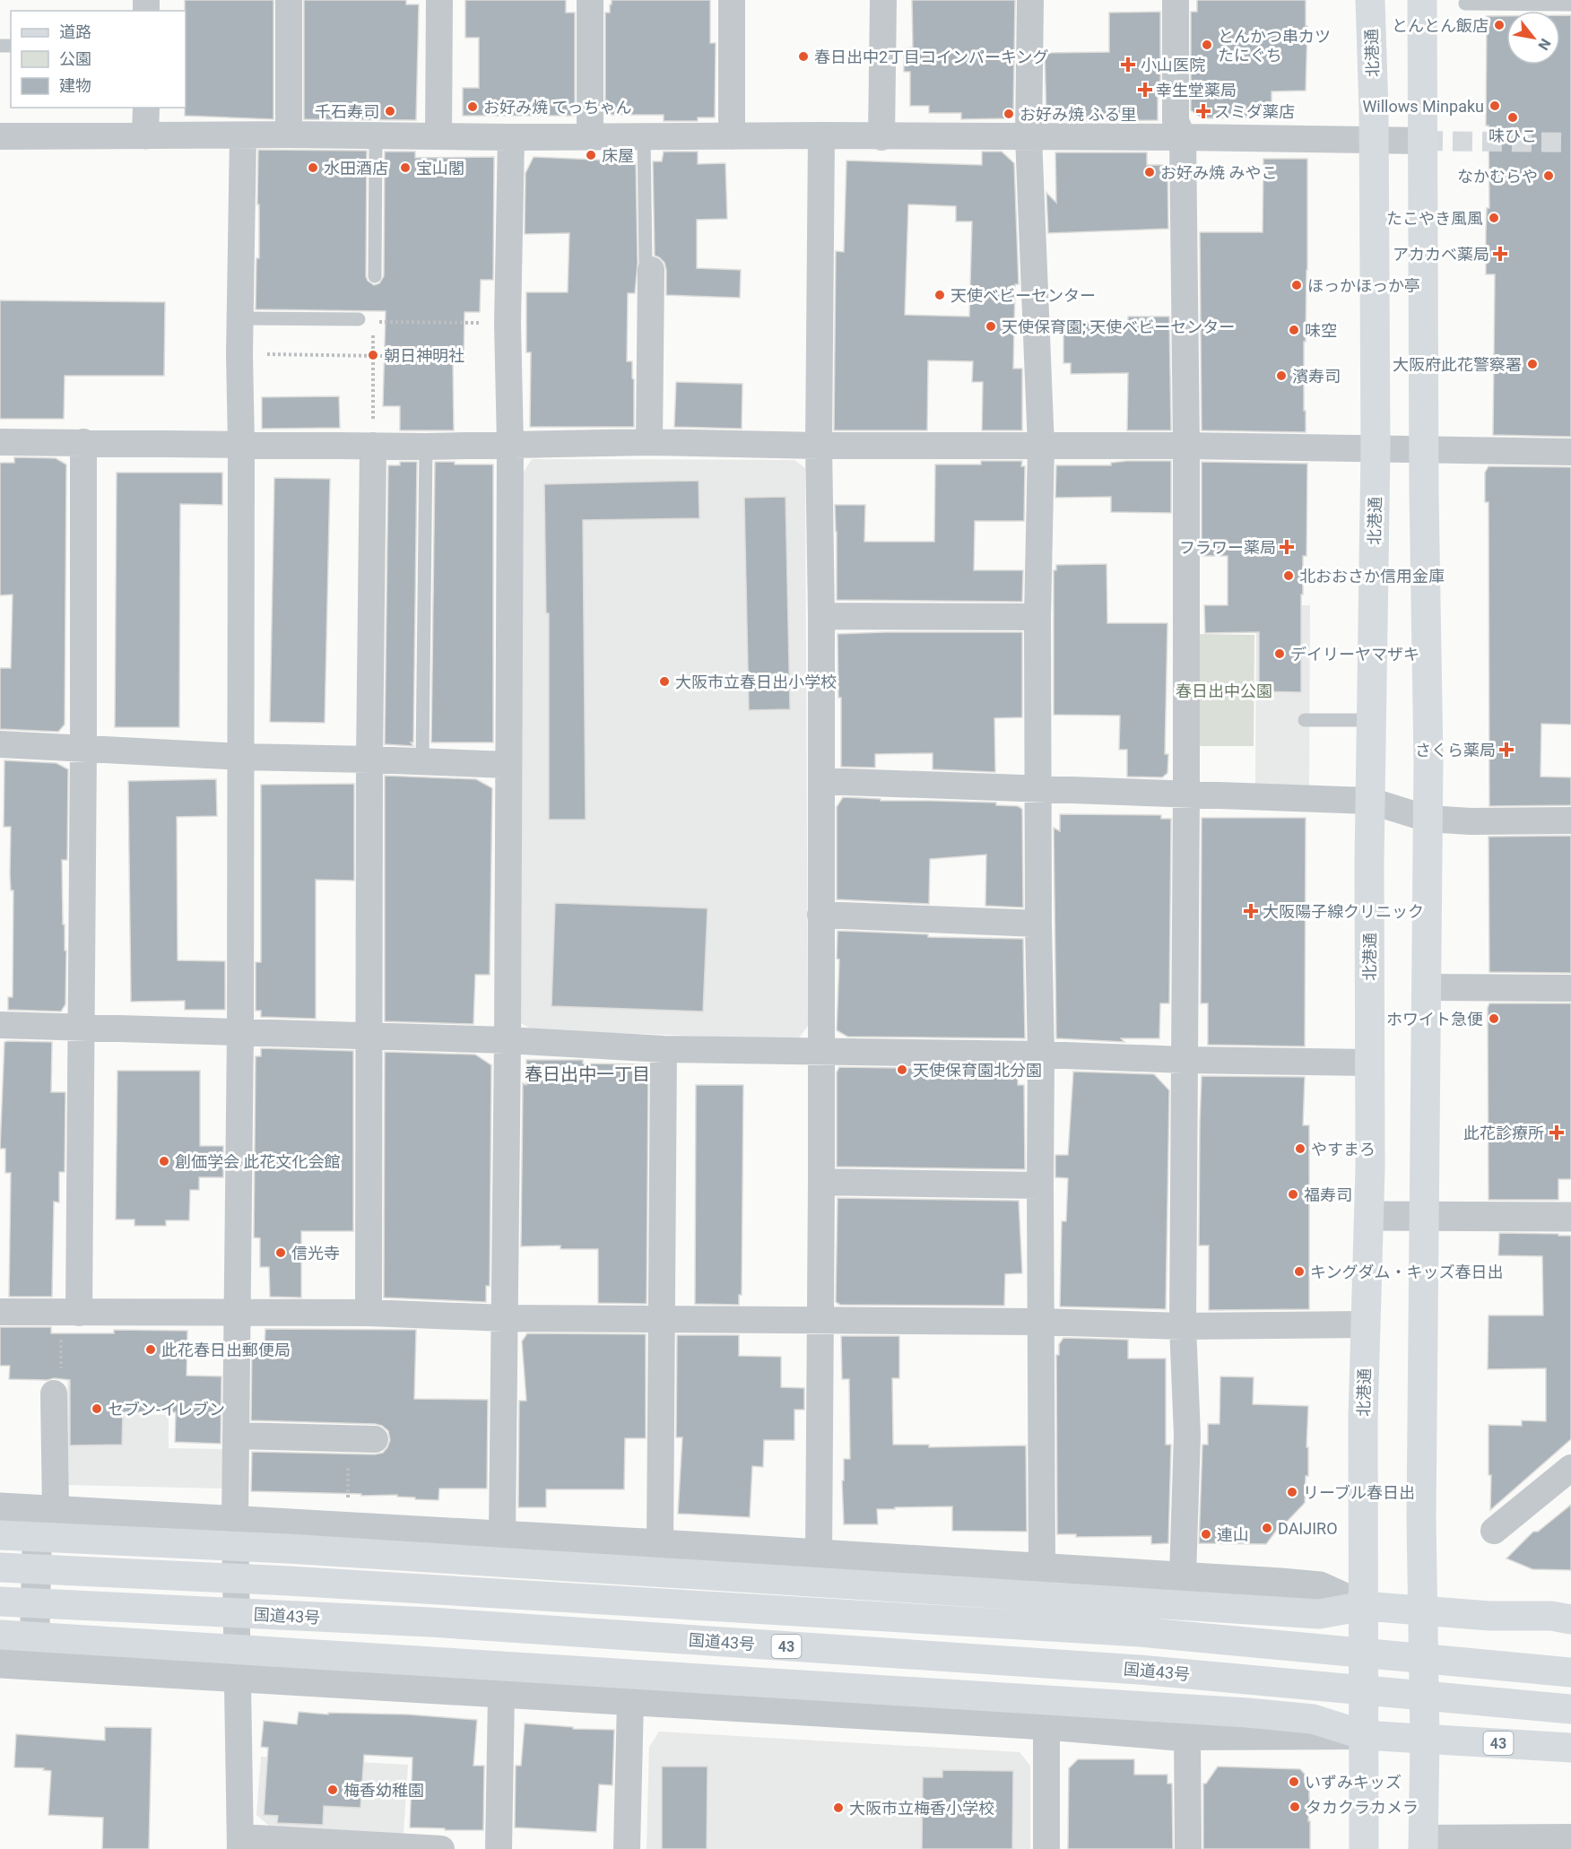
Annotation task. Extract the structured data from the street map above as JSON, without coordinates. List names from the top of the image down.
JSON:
{
  "streets": {
    "main road": ["北港通", "国道43号", "43"]
  },
  "crossings": [
    ["北港通", "43"]
  ],
  "districts": ["春日出中一丁目"],
  "parks": ["春日出中公園"],
  "places": {
    "other": [
      "とんとん飯店",
      "とんかつ串カツ たにぐち",
      "春日出中2丁目コインパーキング",
      "Willows Minpaku",
      "お好み焼 てっちゃん",
      "千石寿司",
      "お好み焼 ふる里",
      "味ひこ",
      "床屋",
      "水田酒店",
      "宝山閣",
      "お好み焼 みやこ",
      "なかむらや",
      "たこやき風風",
      "ほっかほっか亭",
      "天使ベビーセンター",
      "天使保育園; 天使ベビーセンター",
      "味空",
      "朝日神明社",
      "大阪府此花警察署",
      "濱寿司",
      "北おおさか信用金庫",
      "デイリーヤマザキ",
      "大阪市立春日出小学校",
      "ホワイト急便",
      "天使保育園北分園",
      "やすまろ",
      "創価学会 此花文化会館",
      "福寿司",
      "信光寺",
      "キングダム・キッズ春日出",
      "此花春日出郵便局",
      "セブン-イレブン",
      "リーブル春日出",
      "DAIJIRO",
      "連山",
      "いずみキッズ",
      "梅香幼稚園",
      "タカクラカメラ",
      "大阪市立梅香小学校"
    ],
    "health": [
      "小山医院",
      "幸生堂薬局",
      "スミダ薬店",
      "アカカベ薬局",
      "フラワー薬局",
      "さくら薬局",
      "大阪陽子線クリニック",
      "此花診療所"
    ]
  },
  "legend": ["道路", "公園", "建物"],
  "north": "bottom right"
}
